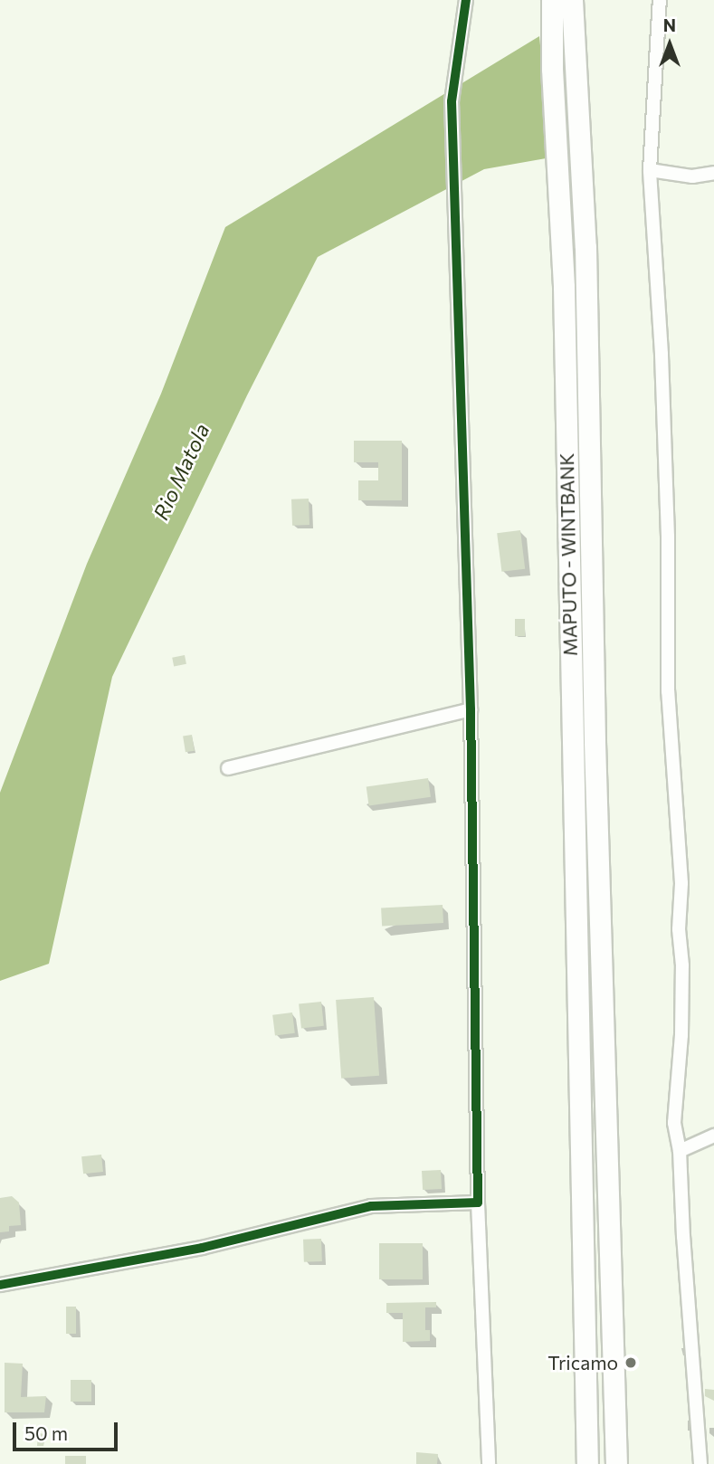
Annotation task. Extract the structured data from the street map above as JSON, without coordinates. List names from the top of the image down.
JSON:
{
  "streets": {
    "highway": ["MAPUTO - WINTBANK"]
  },
  "water": ["Rio Matola"],
  "places": ["Tricamo"],
  "scale_bar": "50 m",
  "north": "top"
}
